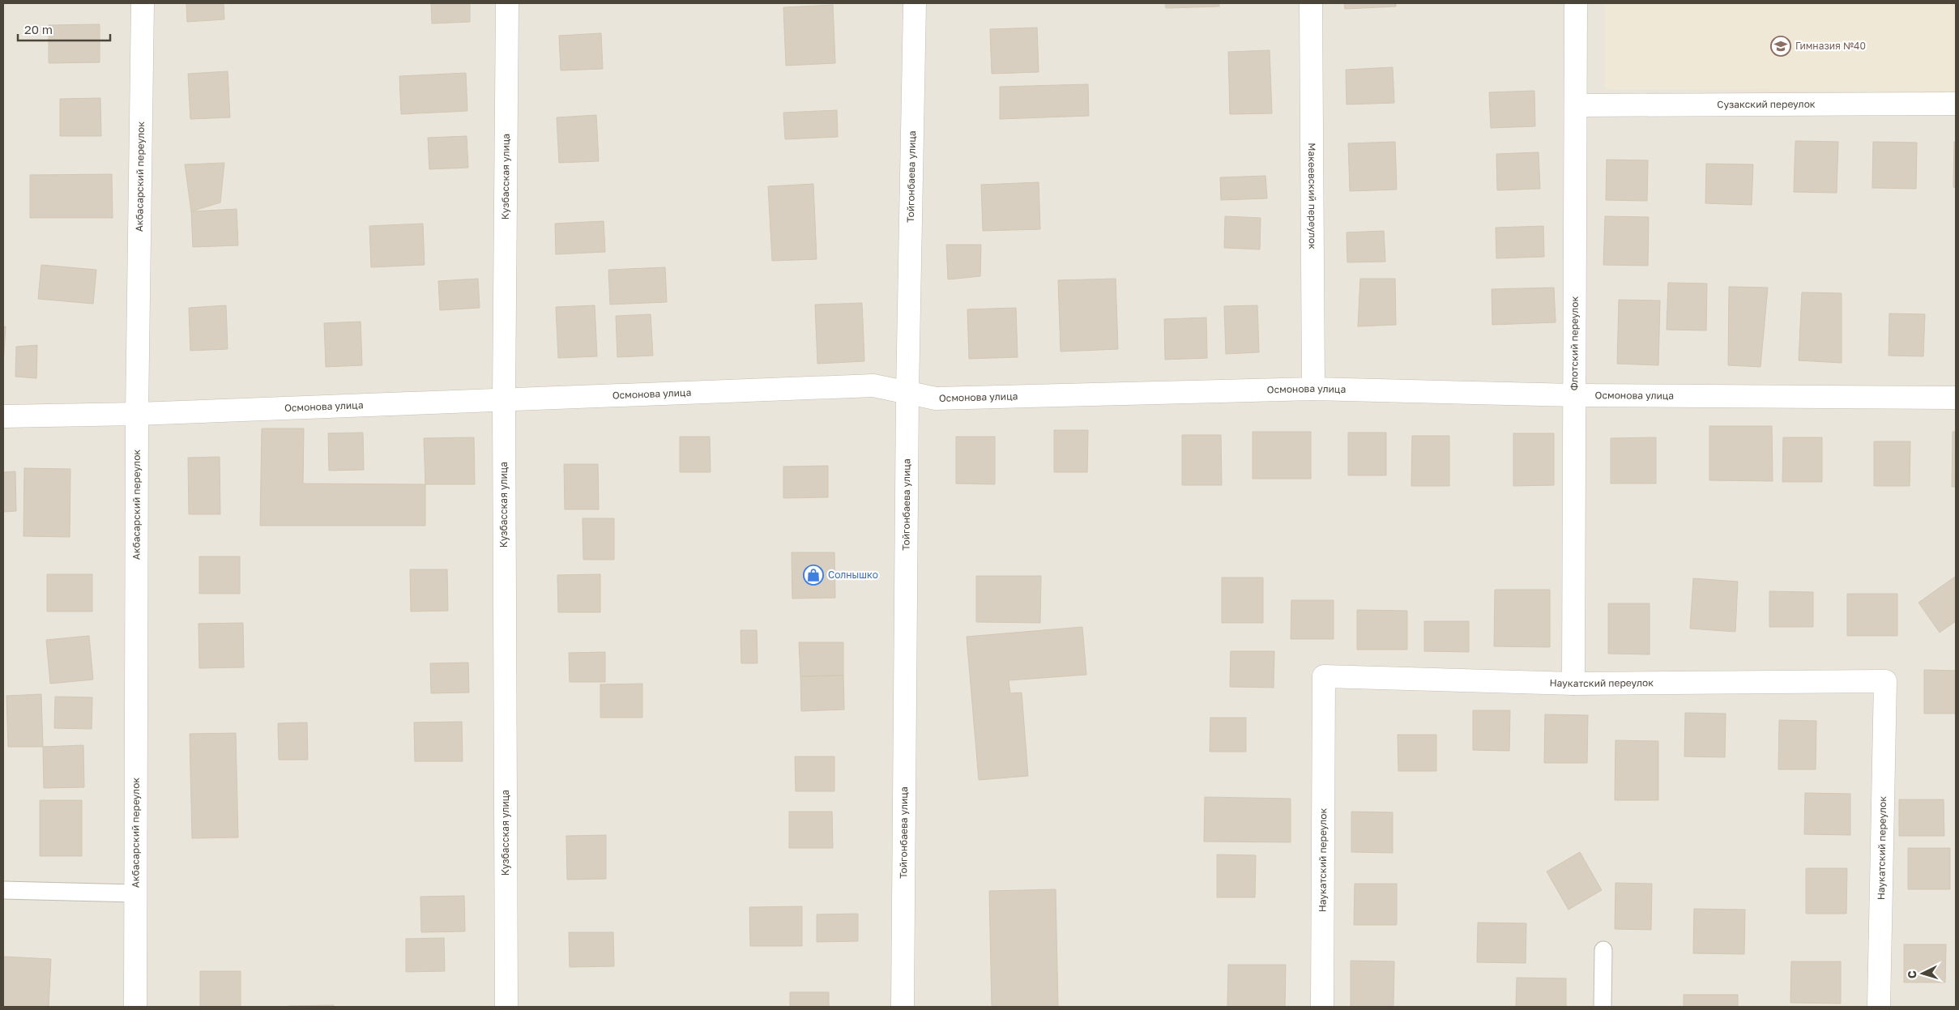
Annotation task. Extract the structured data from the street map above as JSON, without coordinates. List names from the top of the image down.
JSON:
{
  "streets": {
    "street": [
      "Сузакский переулок",
      "Акбасарский переулок",
      "Кузбасская улица",
      "Тойгонбаева улица",
      "Макеевский переулок",
      "Флотский переулок",
      "Осмонова улица",
      "Наукатский переулок"
    ]
  },
  "crossings": [
    ["Сузакский переулок", "Флотский переулок"],
    ["Акбасарский переулок", "Осмонова улица"],
    ["Кузбасская улица", "Осмонова улица"],
    ["Тойгонбаева улица", "Осмонова улица"],
    ["Макеевский переулок", "Осмонова улица"],
    ["Флотский переулок", "Осмонова улица"],
    ["Флотский переулок", "Наукатский переулок"]
  ],
  "places": {
    "school or university": ["Гимназия №40"],
    "shop": ["Солнышко"]
  },
  "scale_bar": "20 m",
  "north": "left"
}
